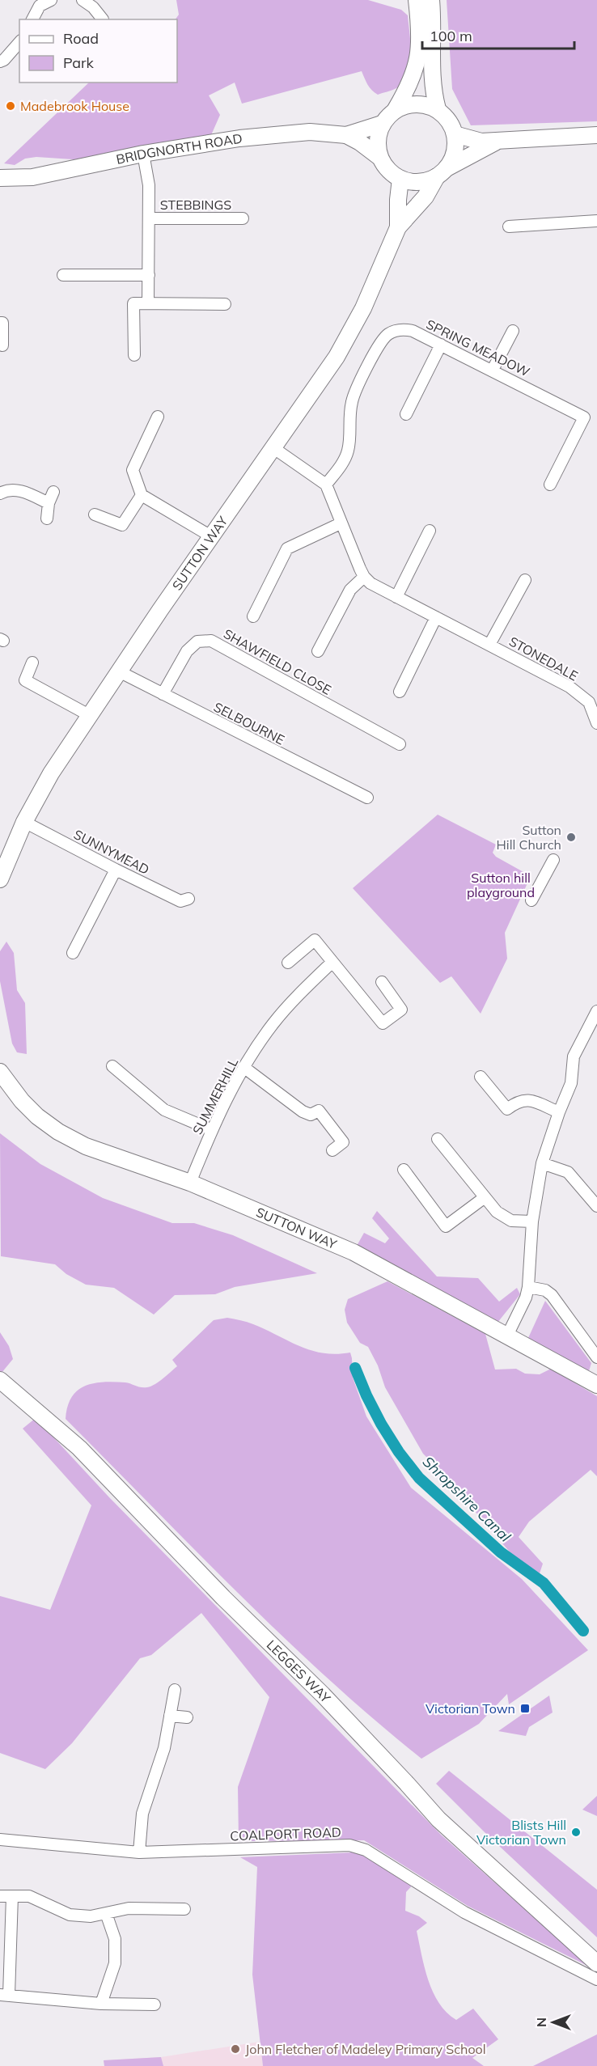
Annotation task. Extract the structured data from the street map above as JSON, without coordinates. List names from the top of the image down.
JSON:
{
  "streets": {
    "street": [
      "BRIDGNORTH ROAD",
      "STEBBINGS",
      "SPRING MEADOW",
      "SUTTON WAY",
      "STONEDALE",
      "SHAWFIELD CLOSE",
      "SELBOURNE",
      "SUNNYMEAD",
      "SUMMERHILL",
      "LEGGES WAY",
      "COALPORT ROAD"
    ]
  },
  "crossings": [
    ["BRIDGNORTH ROAD", "STEBBINGS"],
    ["SUTTON WAY", "SELBOURNE"],
    ["SUTTON WAY", "SUNNYMEAD"],
    ["SUTTON WAY", "SUMMERHILL"],
    ["SHAWFIELD CLOSE", "SELBOURNE"]
  ],
  "water": ["Shropshire Canal"],
  "parks": ["Sutton hill playground"],
  "places": {
    "other": [
      "Madebrook House",
      "Sutton Hill Church",
      "Blists Hill Victorian Town",
      "John Fletcher of Madeley Primary School"
    ],
    "transit": ["Victorian Town"]
  },
  "legend": ["Road", "Park"],
  "scale_bar": "100 m",
  "north": "left"
}
